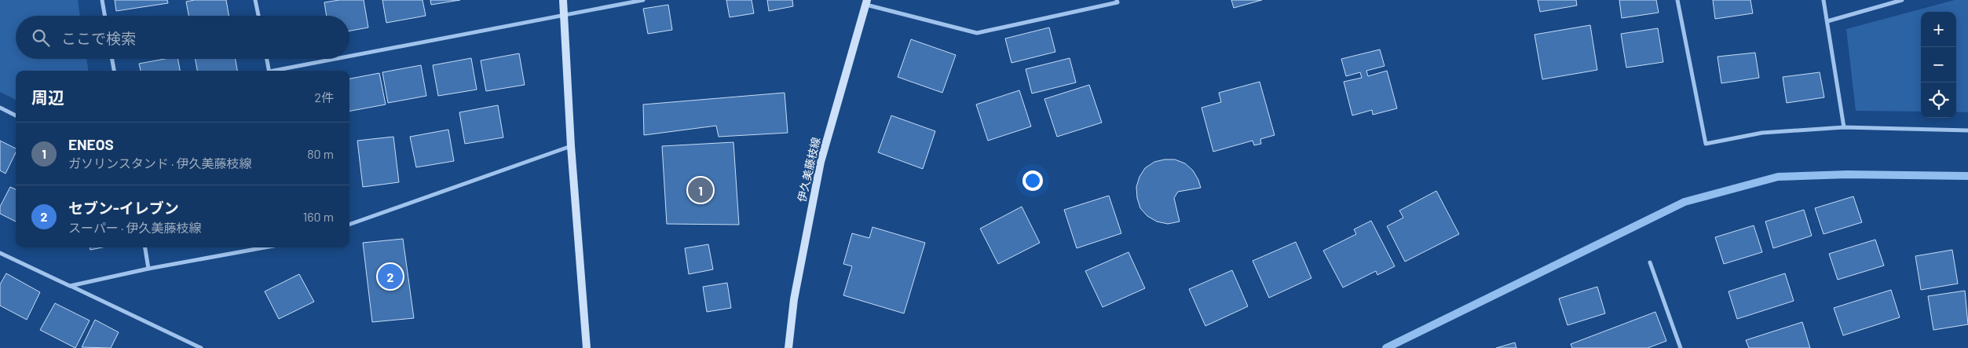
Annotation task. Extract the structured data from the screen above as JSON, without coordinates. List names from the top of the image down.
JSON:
{
  "streets": {
    "main road": ["伊久美藤枝線"]
  },
  "page": {
    "map_buttons": ["+", "−"],
    "search": "ここで検索",
    "heading": ["周辺", "2件"],
    "list": [
      {
        "mark": "1",
        "name": "ENEOS",
        "note": "ガソリンスタンド · 伊久美藤枝線",
        "value": "80 m"
      },
      {
        "mark": "2",
        "name": "セブン-イレブン",
        "note": "スーパー · 伊久美藤枝線",
        "value": "160 m"
      }
    ],
    "pins": ["1", "2"]
  }
}
